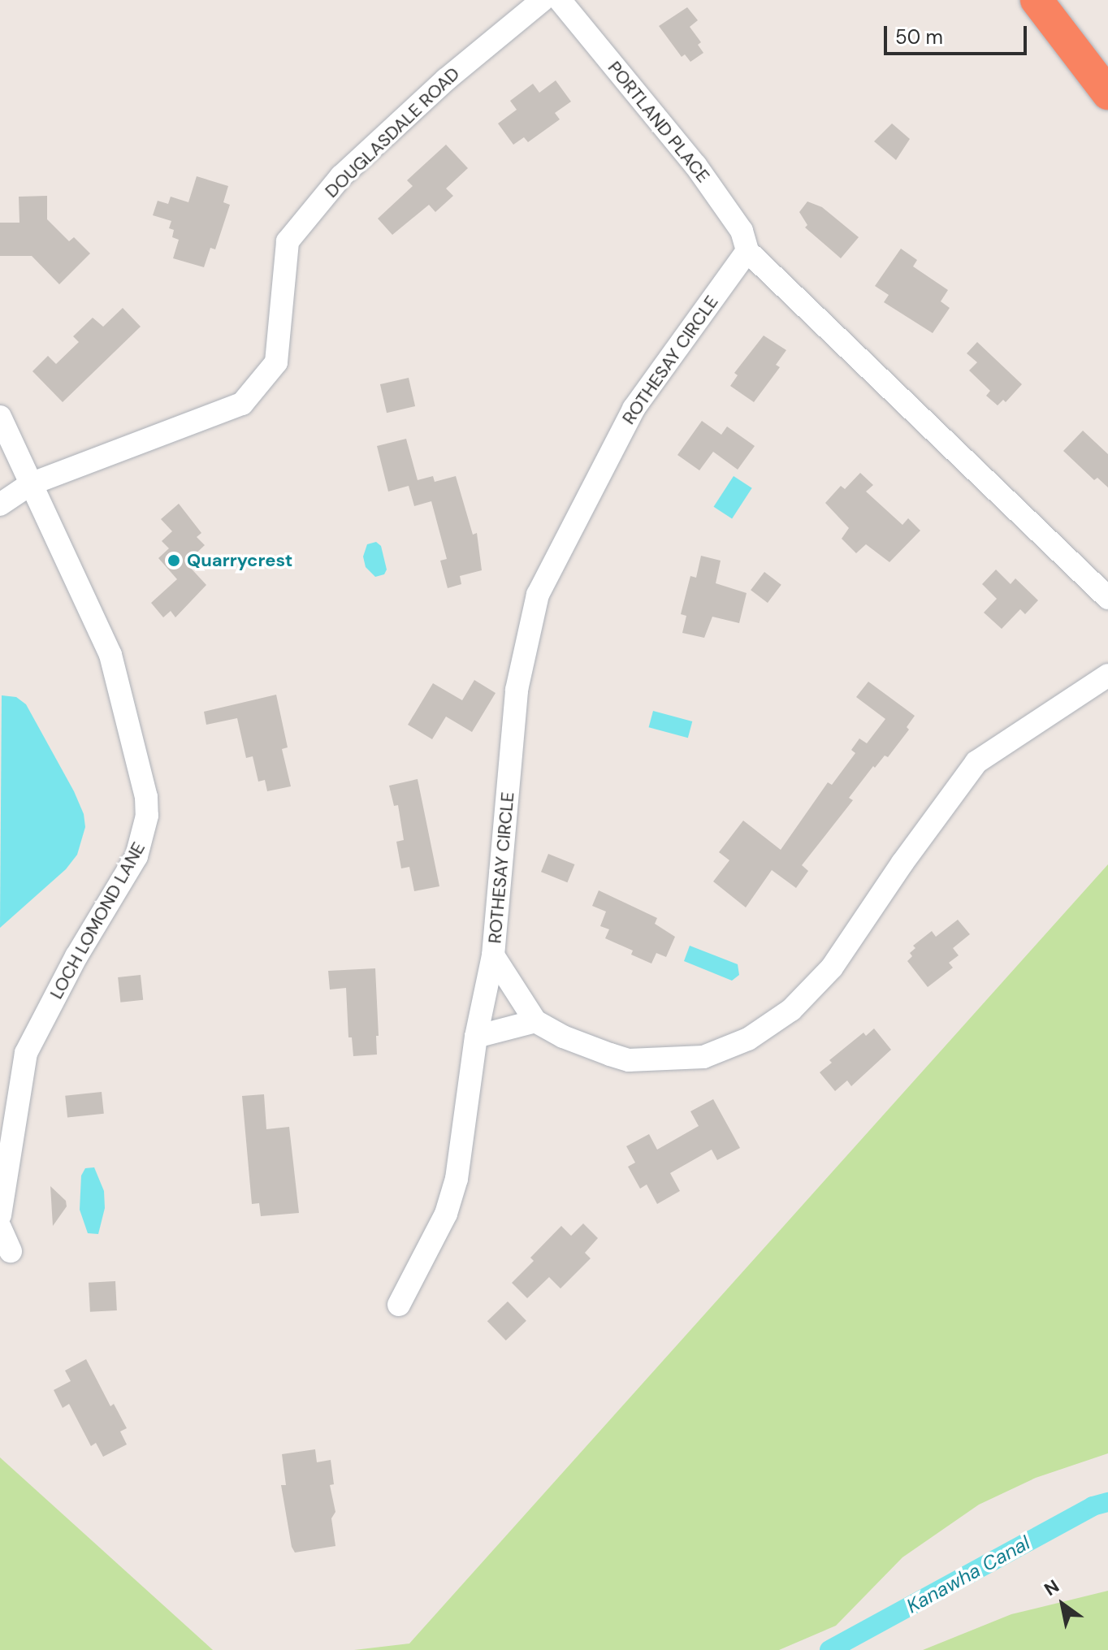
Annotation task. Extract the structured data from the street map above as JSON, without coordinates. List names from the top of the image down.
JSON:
{
  "streets": {
    "street": [
      "PORTLAND PLACE",
      "DOUGLASDALE ROAD",
      "ROTHESAY CIRCLE",
      "LOCH LOMOND LANE"
    ]
  },
  "crossings": [
    ["PORTLAND PLACE", "ROTHESAY CIRCLE"],
    ["DOUGLASDALE ROAD", "LOCH LOMOND LANE"]
  ],
  "water": ["Kanawha Canal"],
  "places": ["Quarrycrest"],
  "scale_bar": "50 m",
  "north": "top left"
}
